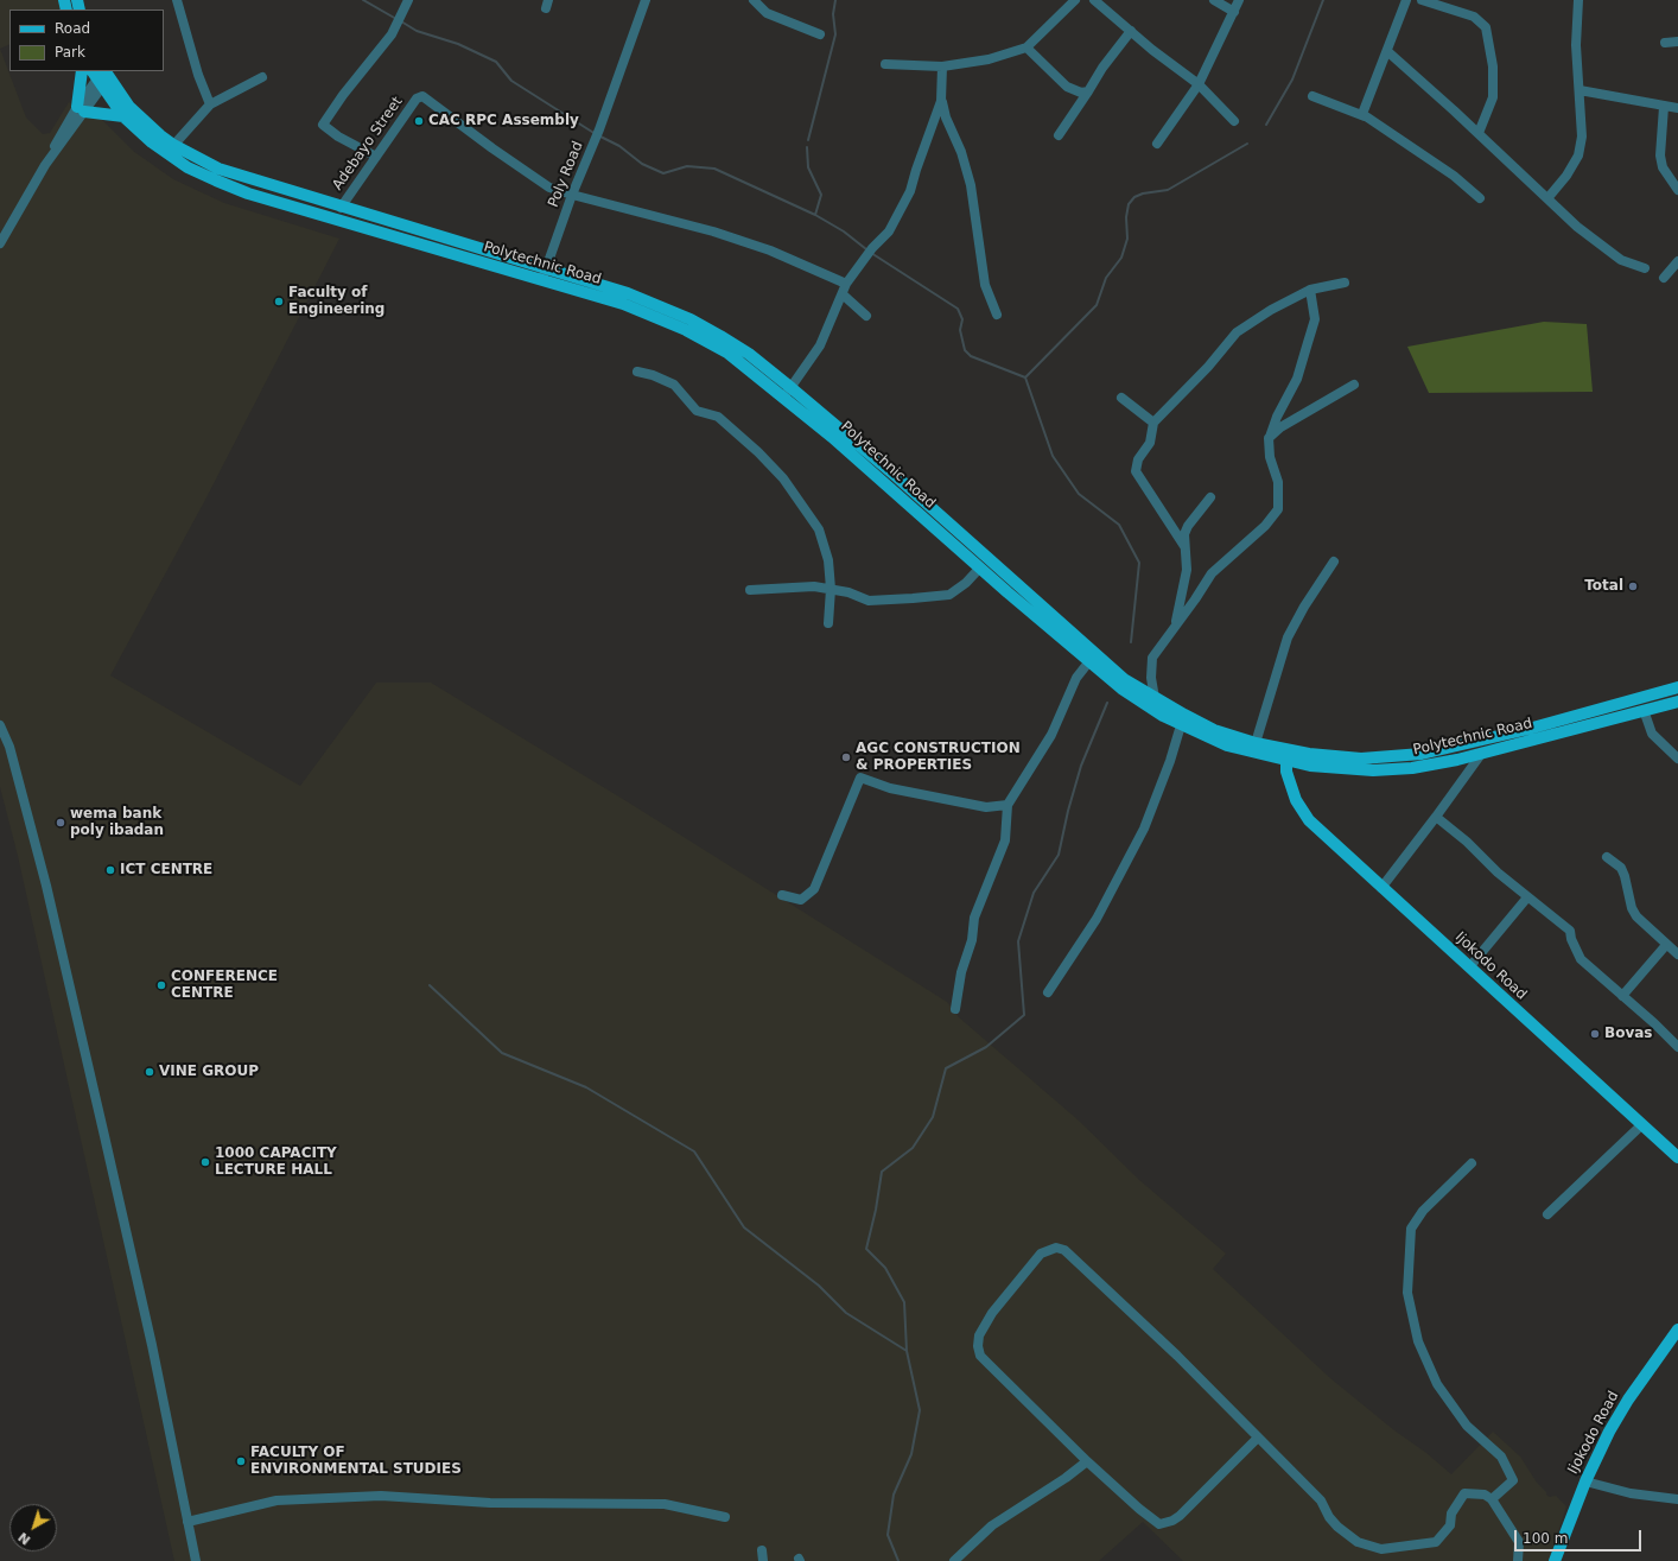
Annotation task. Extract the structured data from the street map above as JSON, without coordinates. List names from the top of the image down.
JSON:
{
  "streets": {
    "main road": ["Polytechnic Road", "Ijokodo Road"],
    "street": ["Adebayo Street", "Poly Road"]
  },
  "crossings": [
    ["Adebayo Street", "Poly Road"],
    ["Adebayo Street", "Polytechnic Road"],
    ["Poly Road", "Polytechnic Road"],
    ["Polytechnic Road", "Ijokodo Road"]
  ],
  "places": [
    "CAC RPC Assembly",
    "Faculty of Engineering",
    "Total",
    "AGC CONSTRUCTION & PROPERTIES",
    "wema bank poly ibadan",
    "ICT CENTRE",
    "CONFERENCE CENTRE",
    "Bovas",
    "VINE GROUP",
    "1000 CAPACITY LECTURE HALL",
    "FACULTY OF ENVIRONMENTAL STUDIES"
  ],
  "legend": ["Road", "Park"],
  "scale_bar": "100 m",
  "north": "bottom left"
}
